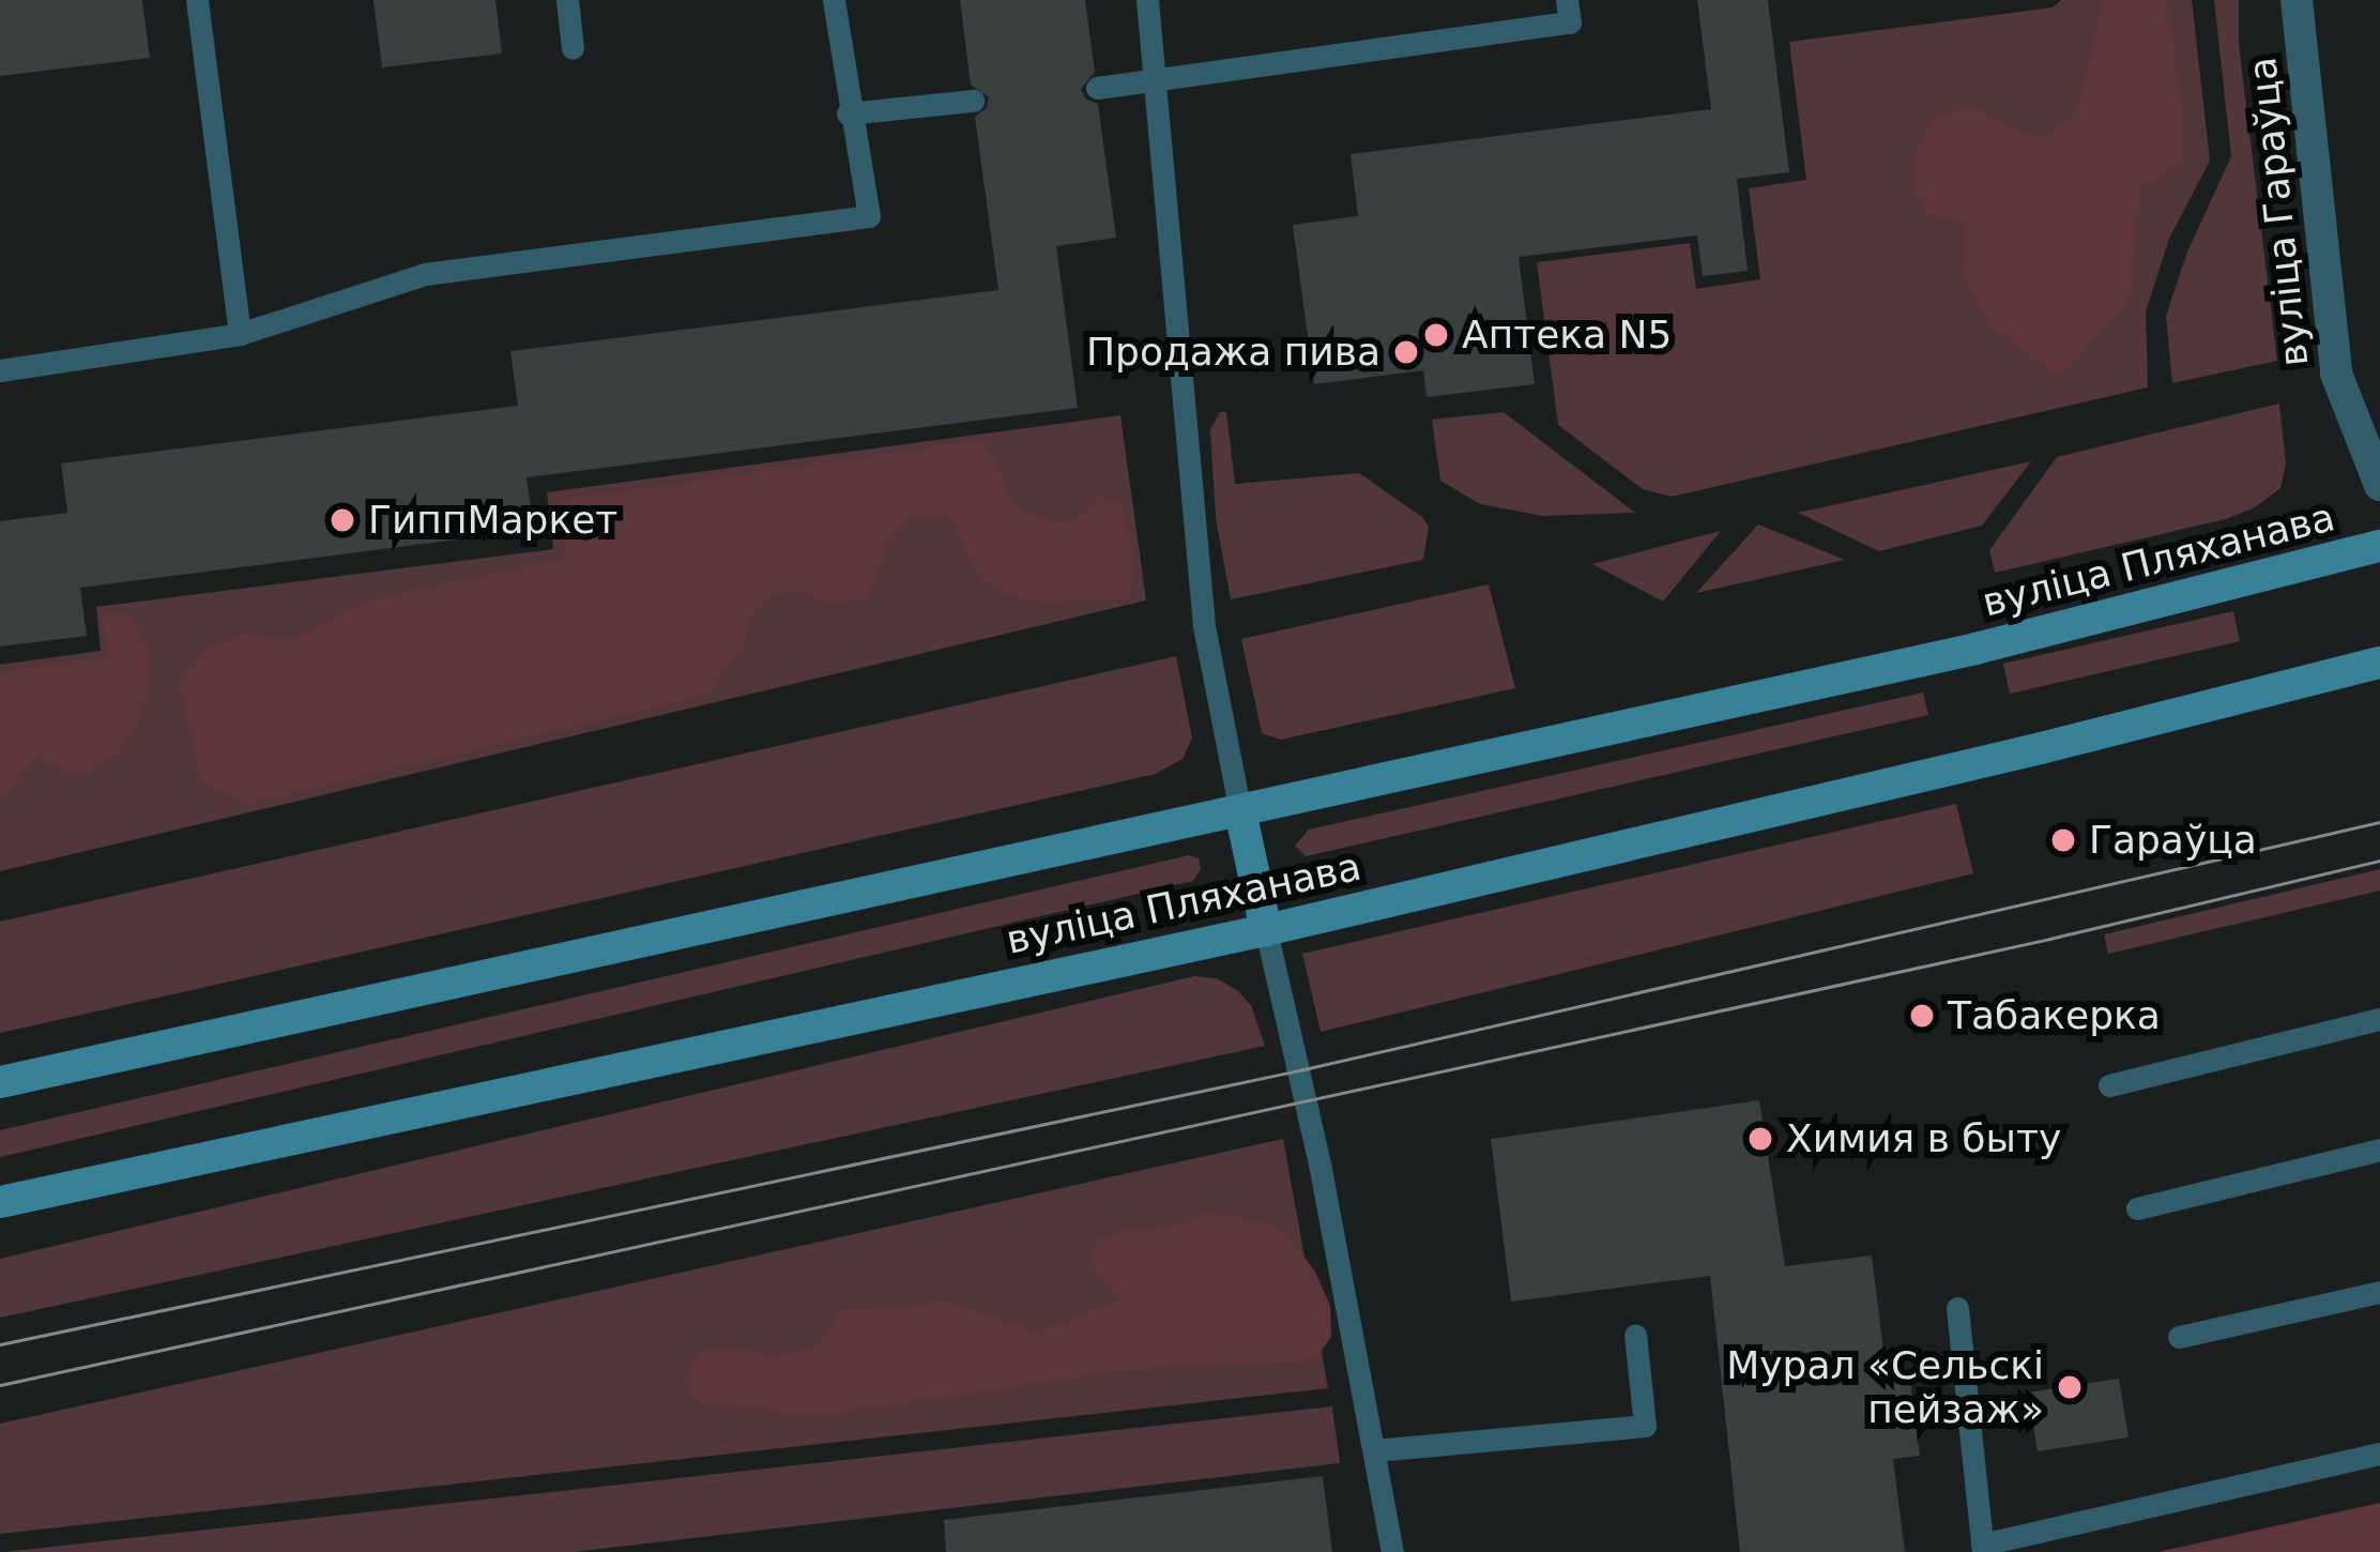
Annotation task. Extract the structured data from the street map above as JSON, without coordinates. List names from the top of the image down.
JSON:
{
  "streets": {
    "main road": ["вуліца Пляханава"],
    "street": ["вуліца Гараўца"]
  },
  "places": [
    "Аптека N5",
    "Продажа пива",
    "ГиппМаркет",
    "Гараўца",
    "Табакерка",
    "Химия в быту",
    "Мурал «Сельскі пейзаж»"
  ]
}
